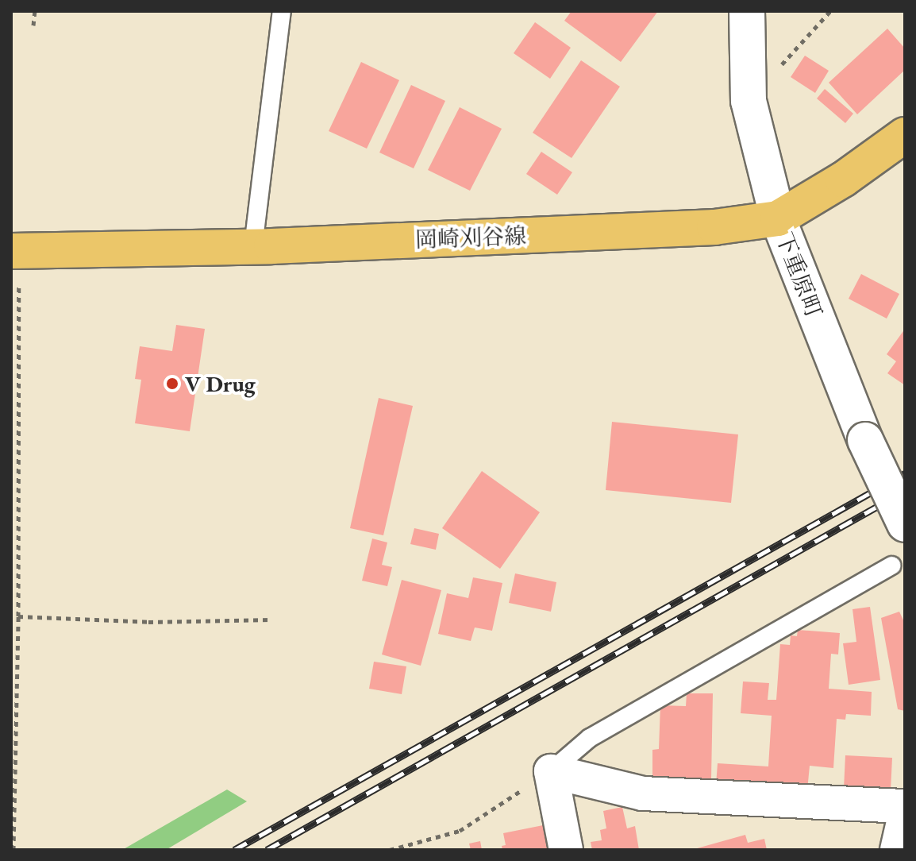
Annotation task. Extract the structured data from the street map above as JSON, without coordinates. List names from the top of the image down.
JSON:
{
  "streets": {
    "main road": ["岡崎刈谷線"],
    "street": ["下重原町"]
  },
  "crossings": [
    ["岡崎刈谷線", "下重原町"]
  ],
  "places": ["V Drug"]
}
